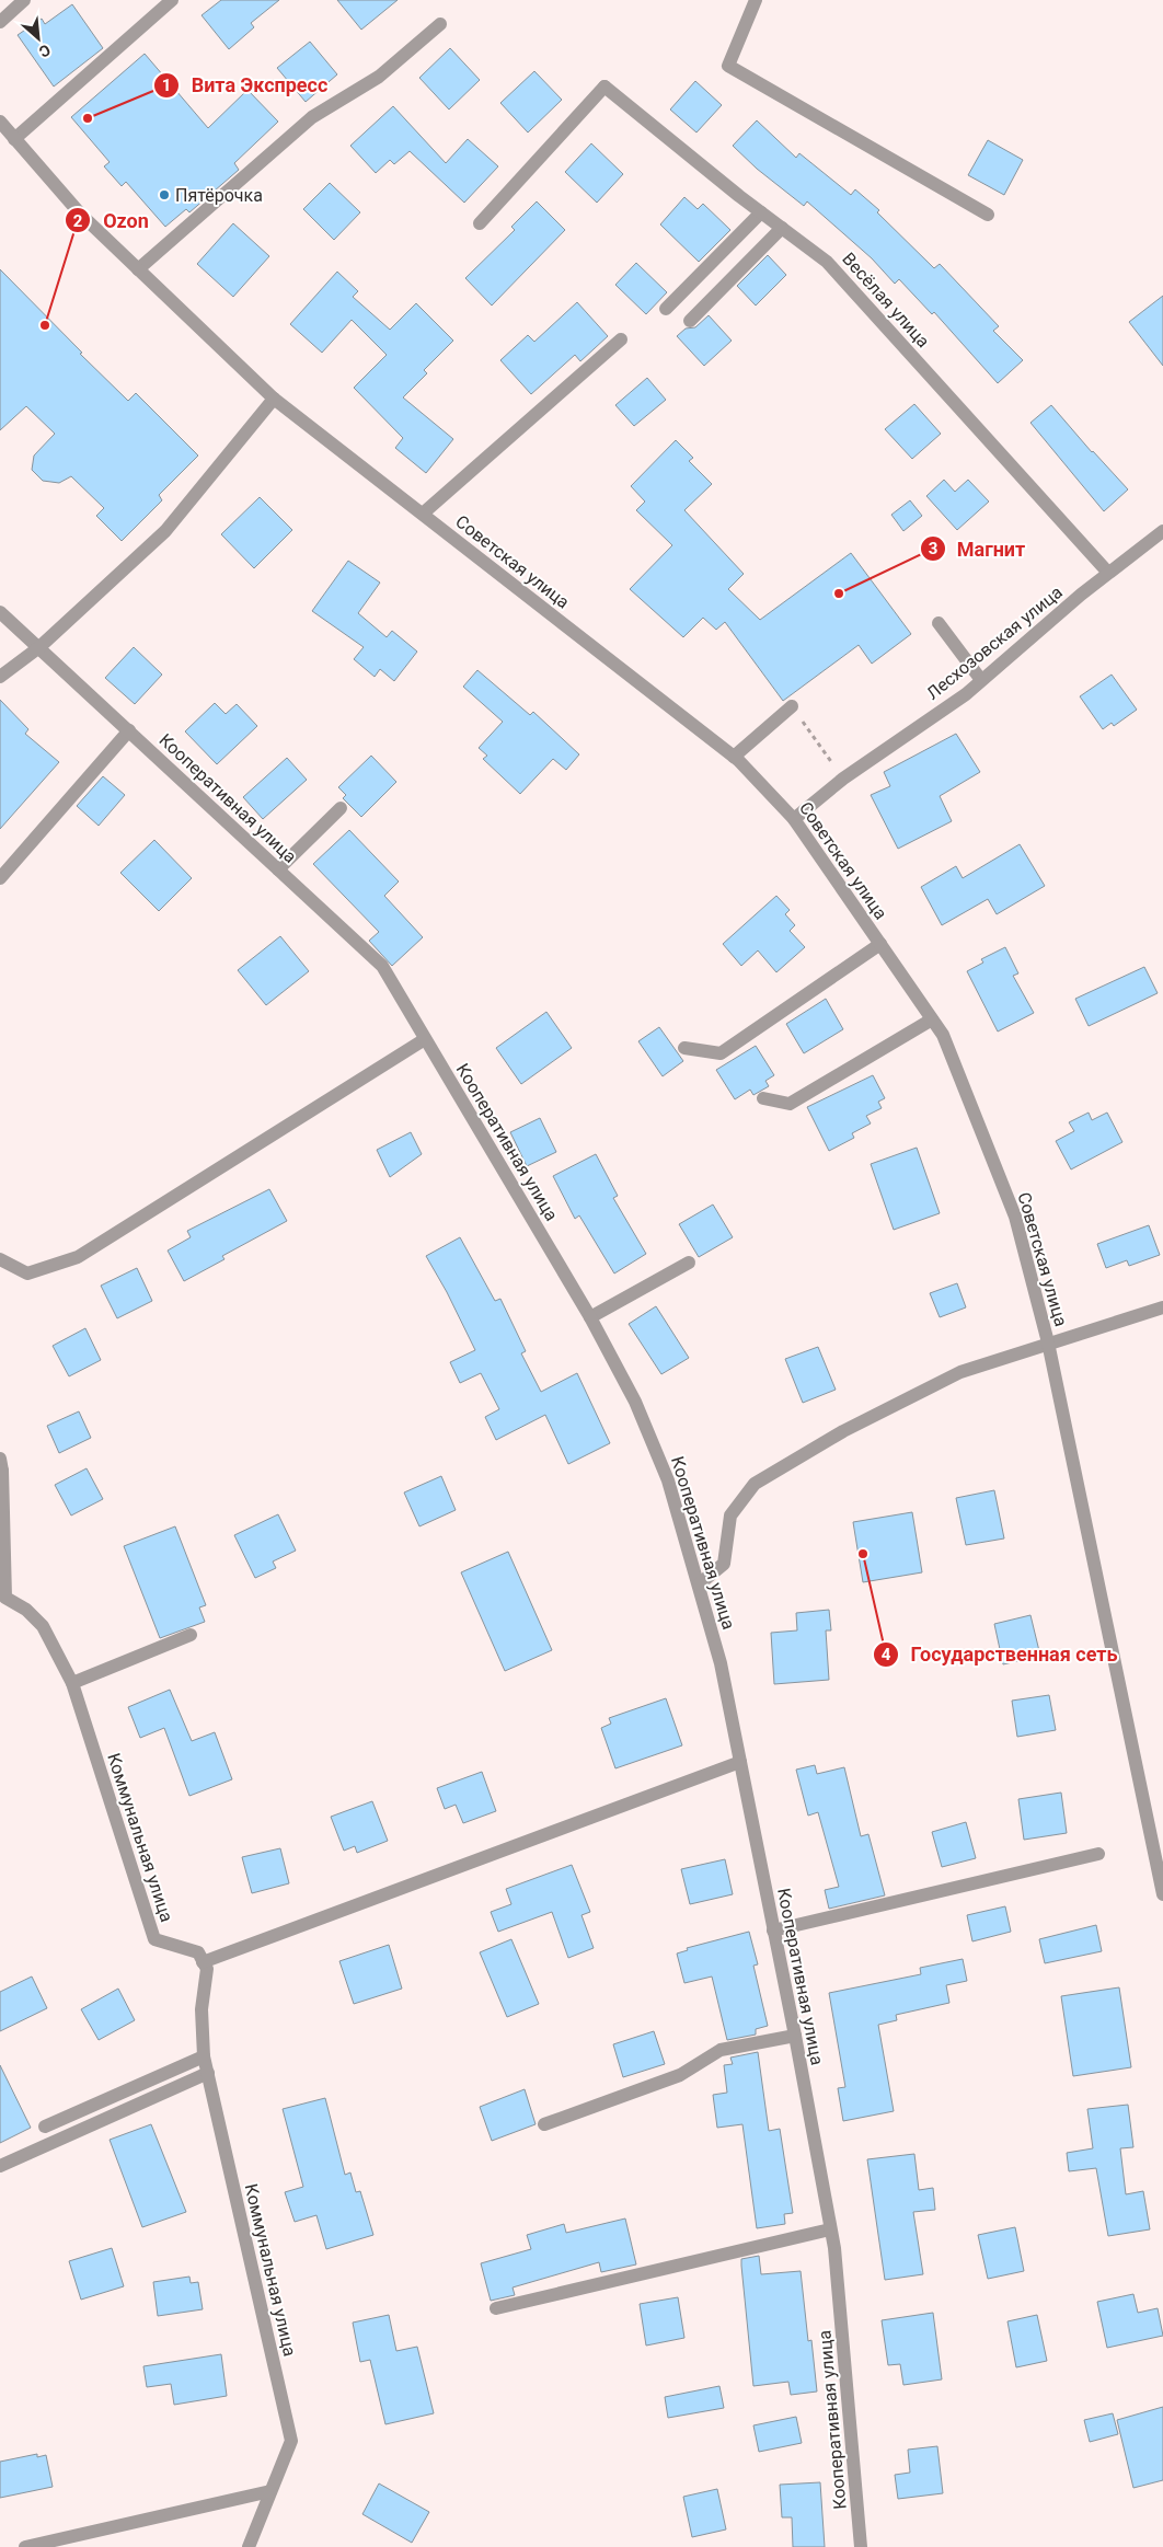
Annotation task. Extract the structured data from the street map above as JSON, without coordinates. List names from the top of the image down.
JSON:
{
  "streets": {
    "street": [
      "Весёлая улица",
      "Советская улица",
      "Лесхозовская улица",
      "Кооперативная улица",
      "Коммунальная улица"
    ]
  },
  "crossings": [
    ["Весёлая улица", "Лесхозовская улица"],
    ["Советская улица", "Лесхозовская улица"]
  ],
  "places": [
    "Вита Экспресс",
    "Пятёрочка",
    "Ozon",
    "Магнит",
    "Государственная сеть"
  ],
  "north": "bottom right"
}
